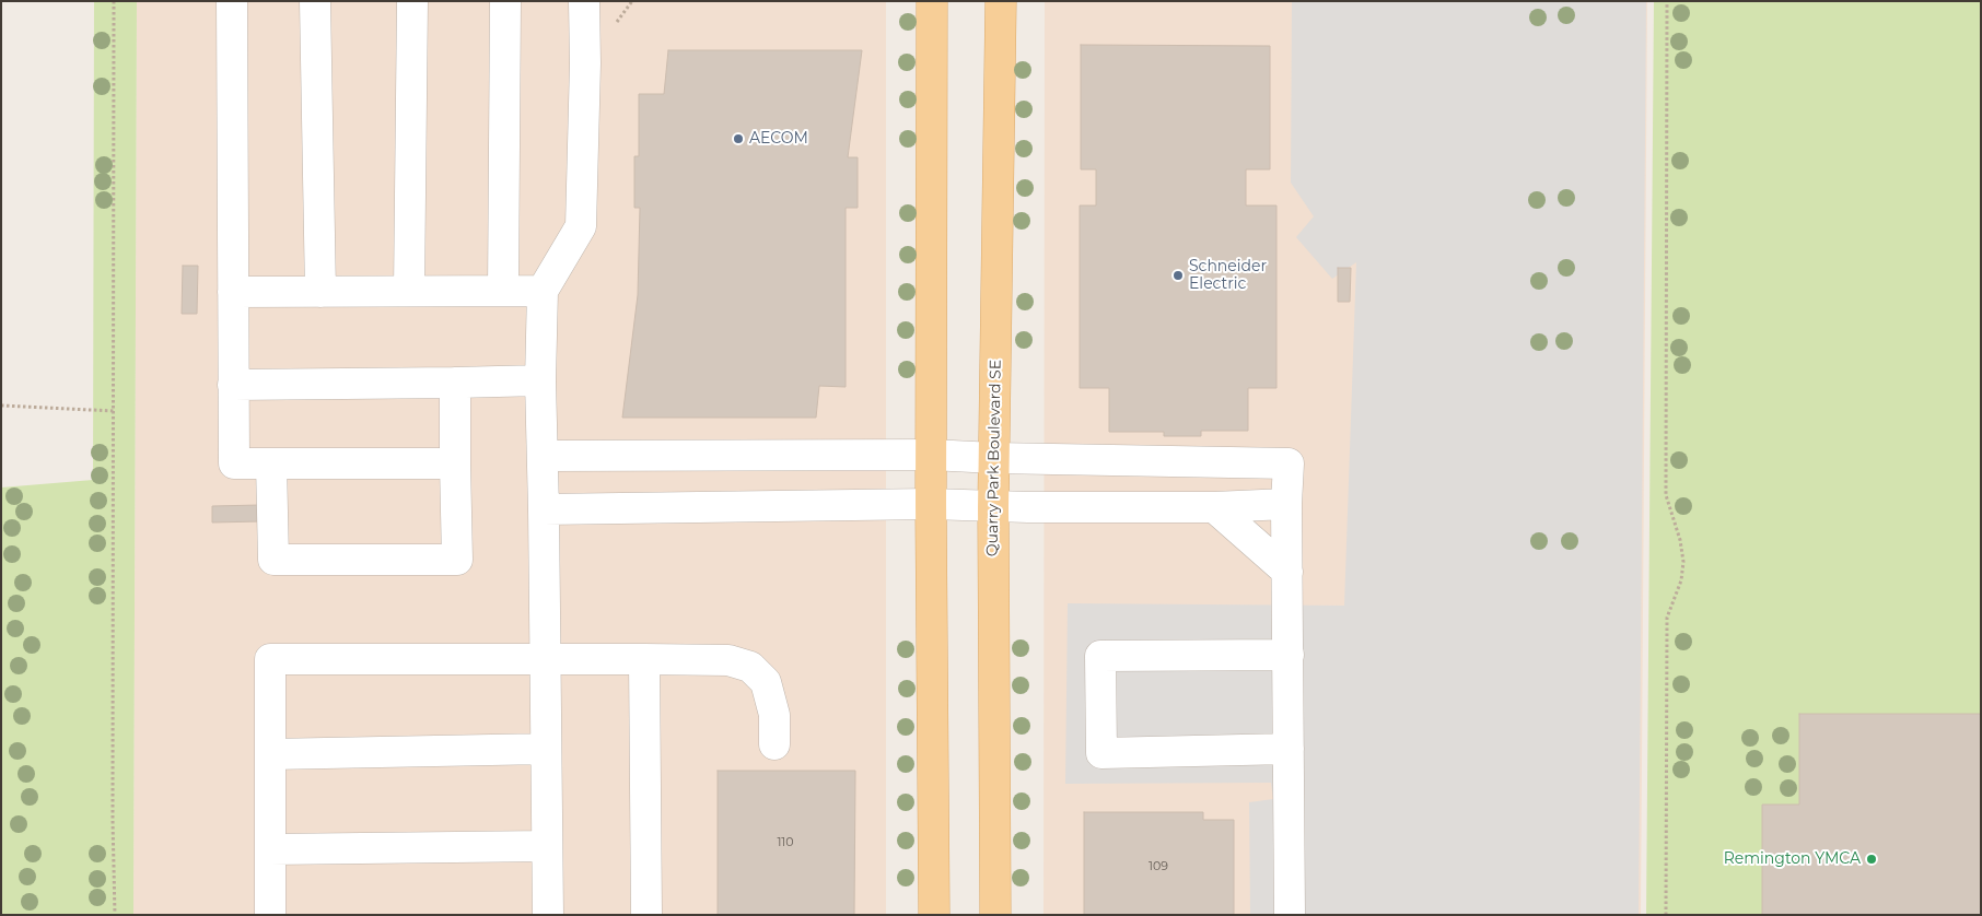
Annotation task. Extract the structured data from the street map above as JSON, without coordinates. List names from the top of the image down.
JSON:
{
  "streets": {
    "main road": ["Quarry Park Boulevard SE"]
  },
  "places": ["AECOM", "Schneider Electric", "Remington YMCA"],
  "house_numbers": ["110", "109"]
}
